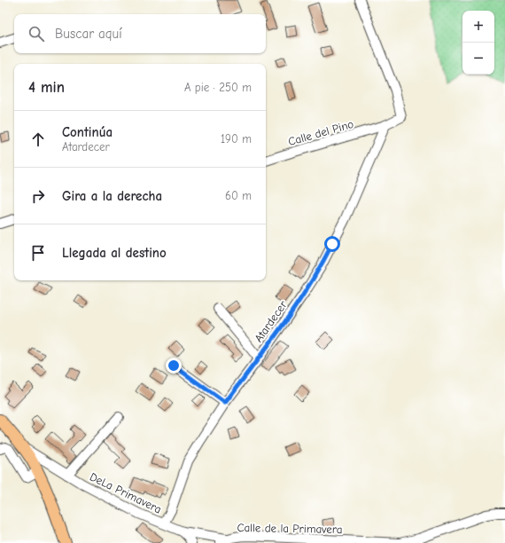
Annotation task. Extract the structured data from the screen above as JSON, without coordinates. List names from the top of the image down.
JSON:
{
  "streets": {
    "street": [
      "Calle del Pino",
      "Atardecer",
      "DeLa Primavera",
      "Calle de la Primavera"
    ]
  },
  "crossings": [
    ["Calle del Pino", "Atardecer"],
    ["Atardecer", "DeLa Primavera"],
    ["DeLa Primavera", "Calle de la Primavera"]
  ],
  "page": {
    "map_buttons": ["+", "−"],
    "search": "Buscar aquí",
    "heading": ["4 min", "A pie · 250 m"],
    "list": [
      ["Continúa", "Atardecer", "190 m"],
      ["Gira a la derecha", "60 m"],
      "Llegada al destino"
    ]
  }
}
